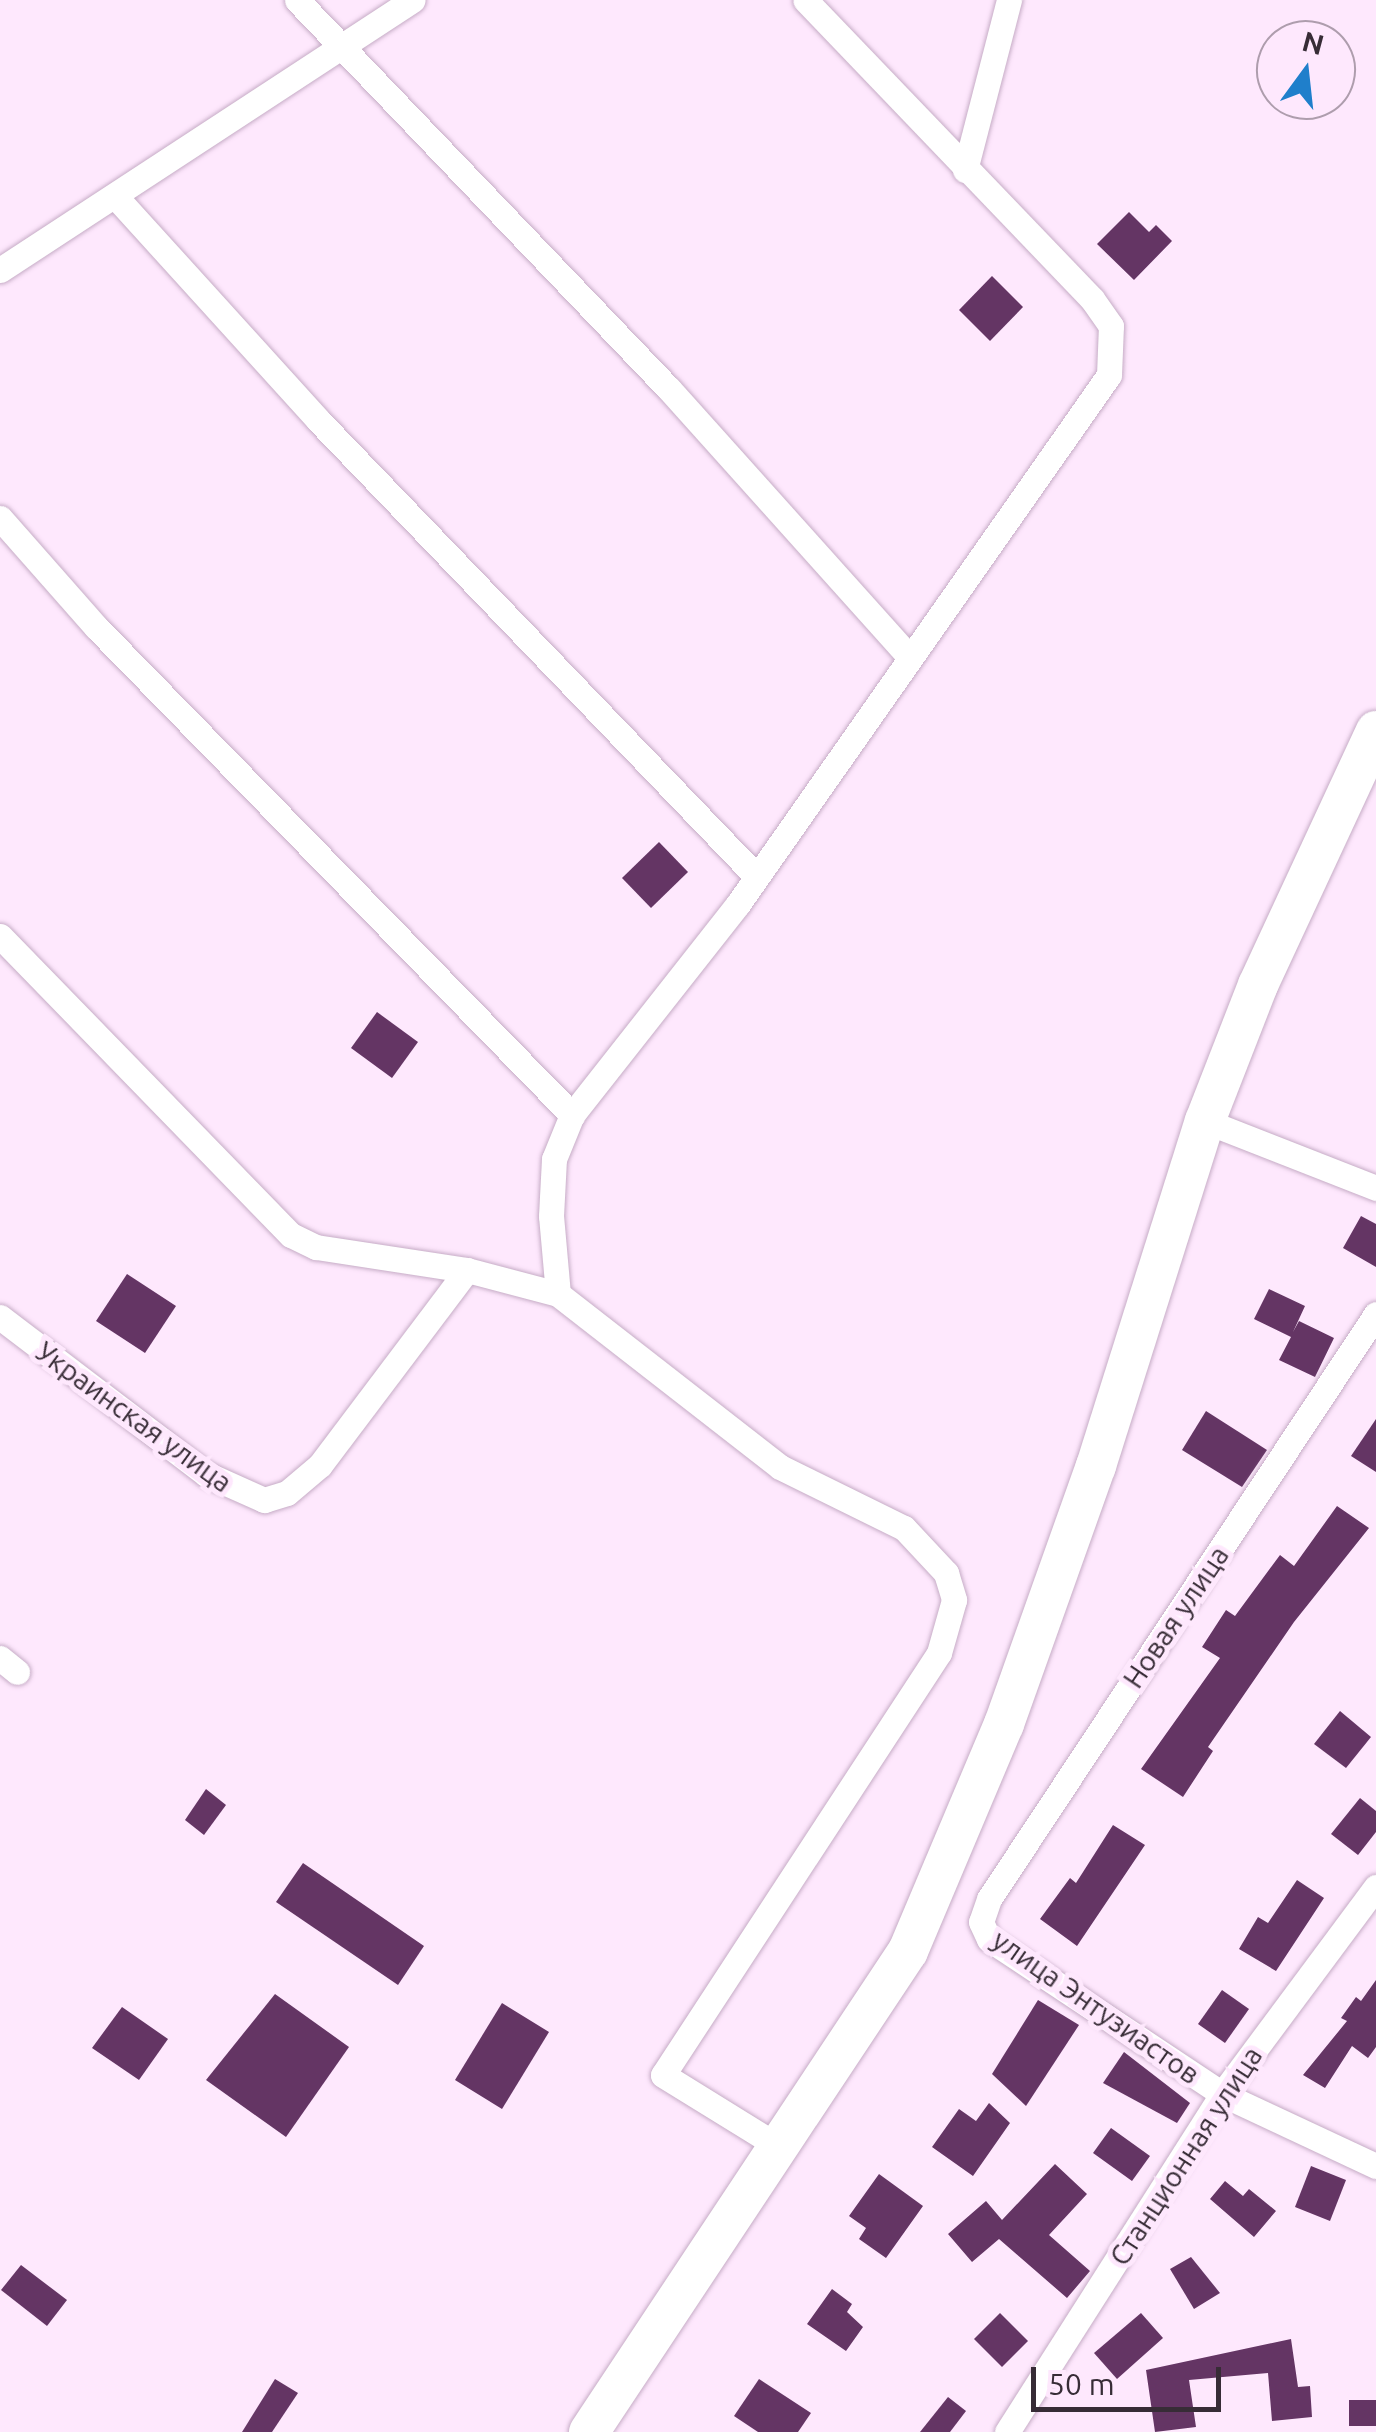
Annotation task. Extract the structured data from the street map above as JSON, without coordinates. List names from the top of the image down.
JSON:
{
  "streets": {
    "street": [
      "Украинская улица",
      "Новая улица",
      "улица Энтузиастов",
      "Станционная улица"
    ]
  },
  "crossings": [
    ["Новая улица", "улица Энтузиастов"],
    ["улица Энтузиастов", "Станционная улица"]
  ],
  "scale_bar": "50 m",
  "north": "top"
}
